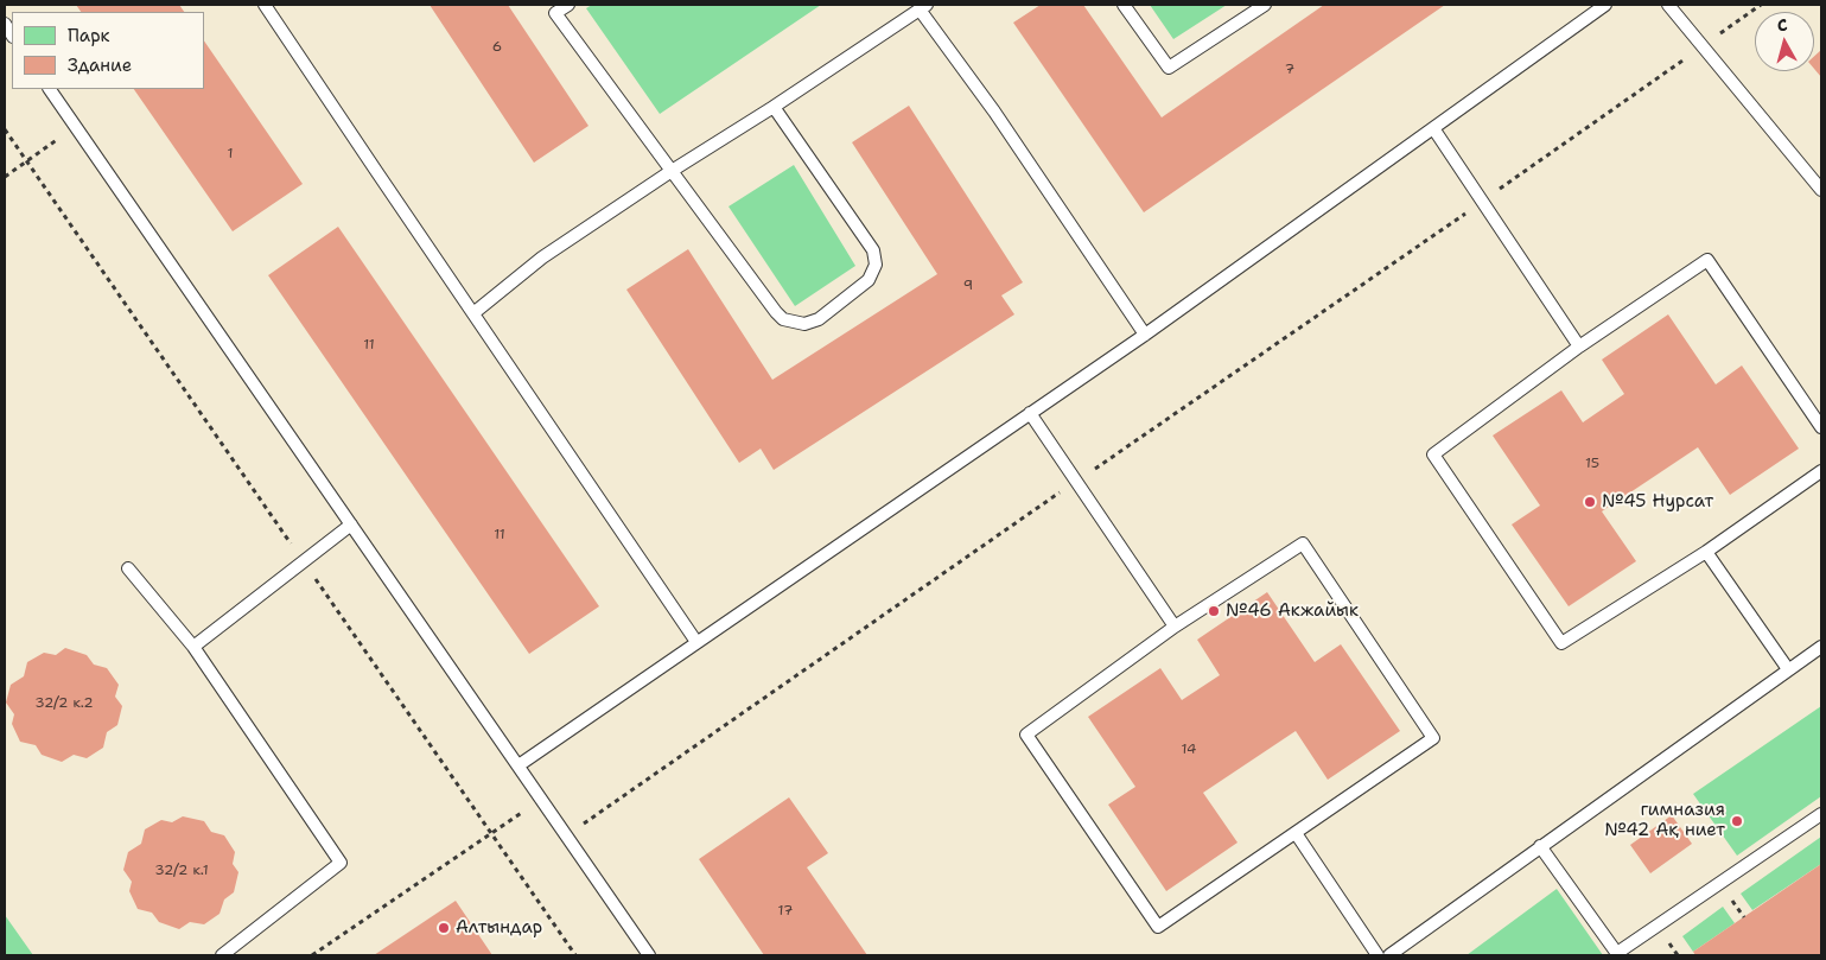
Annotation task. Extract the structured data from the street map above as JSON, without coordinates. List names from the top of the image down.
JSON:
{
  "places": [
    "№45 Нурсат",
    "№46 Акжайык",
    "гимназия №42 Ақ ниет",
    "Алтындар"
  ],
  "house_numbers": [
    "6",
    "7",
    "1",
    "9",
    "11",
    "15",
    "11",
    "32/2 к.2",
    "14",
    "32/2 к.1",
    "17"
  ],
  "legend": ["Парк", "Здание"],
  "north": "top"
}
